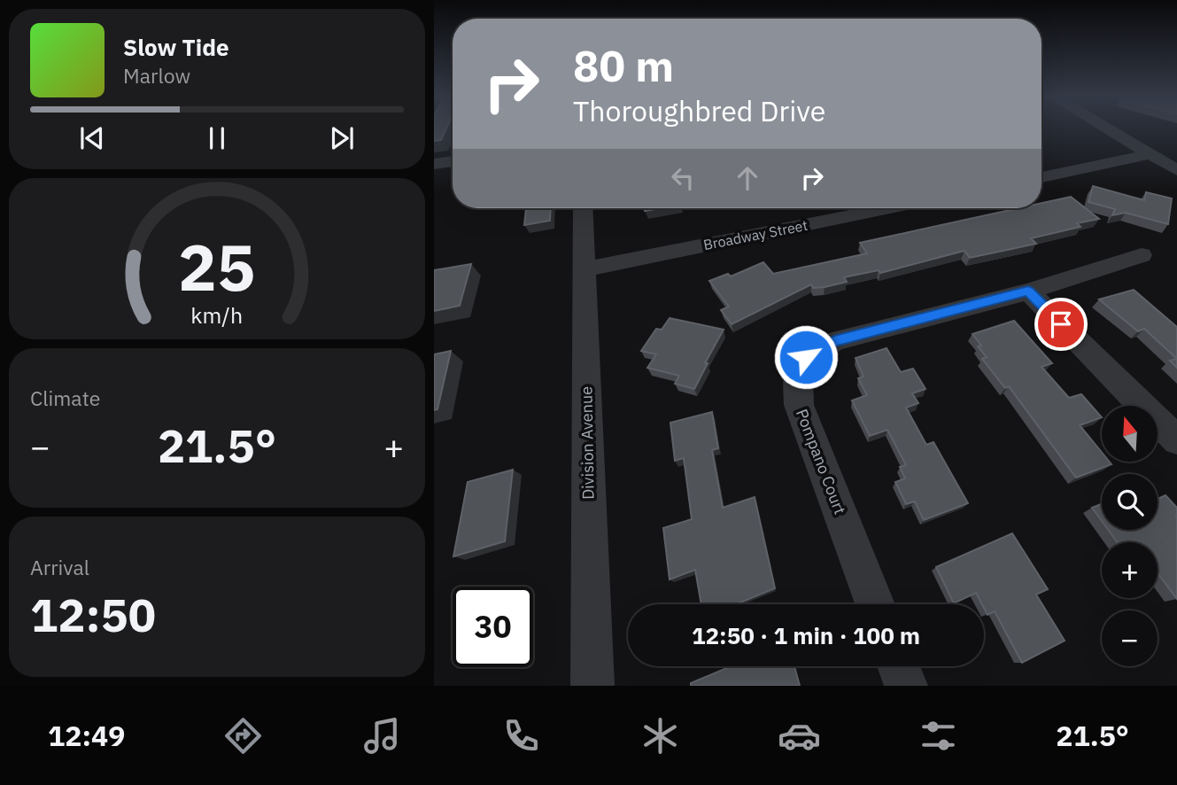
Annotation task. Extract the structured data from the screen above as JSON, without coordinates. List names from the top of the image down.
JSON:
{
  "streets": {
    "street": ["Broadway Street", "Division Avenue", "Pompano Court"]
  },
  "crossings": [
    ["Broadway Street", "Division Avenue"]
  ],
  "north": "top",
  "page": {
    "turn": ["80 m", "Thoroughbred Drive"],
    "song": ["Slow Tide", "Marlow"],
    "tile": [
      "Climate",
      ["Arrival", "12:50"]
    ],
    "map_buttons": ["+", "−"],
    "heat": ["−", "21.5°", "+"],
    "limit": "30",
    "trip": "12:50 · 1 min · 100 m",
    "tabs": ["12:49", "21.5°"],
    "gauge": ["25", "km/h"]
  }
}
